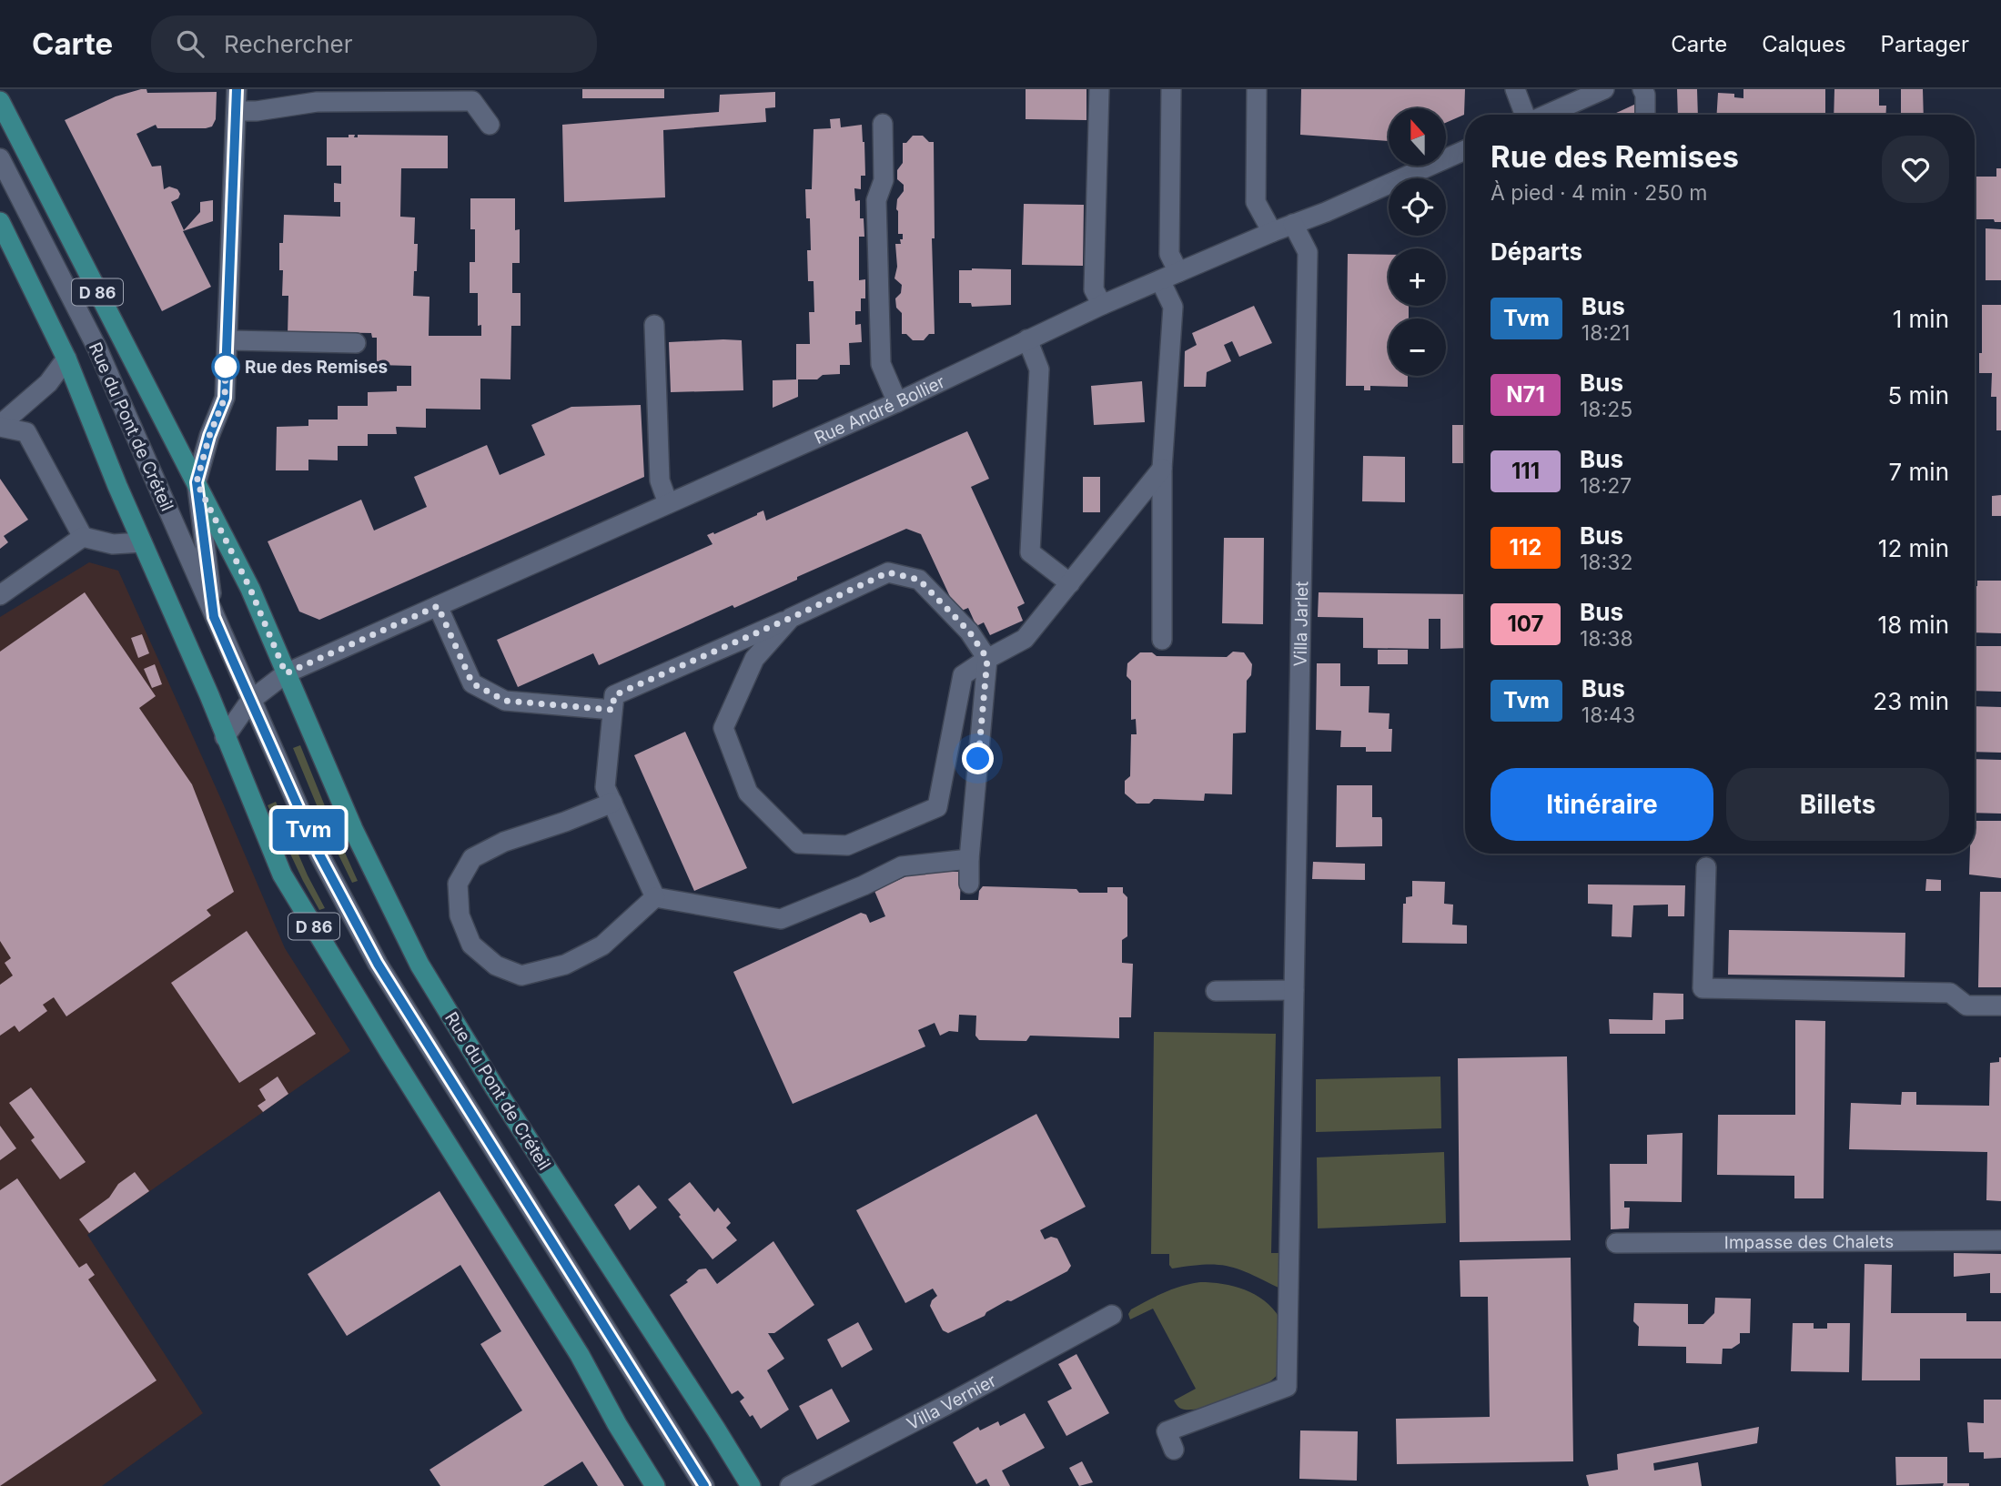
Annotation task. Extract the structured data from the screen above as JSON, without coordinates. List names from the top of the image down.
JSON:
{
  "streets": {
    "main road": ["D 86", "Rue du Pont de Créteil"],
    "street": [
      "Rue André Bollier",
      "Villa Jarlet",
      "Impasse des Chalets",
      "Villa Vernier"
    ]
  },
  "crossings": [
    ["Rue André Bollier", "Rue du Pont de Créteil"],
    ["Rue André Bollier", "Villa Jarlet"]
  ],
  "places": ["Rue des Remises"],
  "lines": ["bus line Tvm"],
  "north": "top",
  "page": {
    "header": "Carte",
    "search": "Rechercher",
    "nav": ["Carte", "Calques", "Partager"],
    "on_map": "Tvm",
    "map_buttons": ["+", "−"],
    "heading": [
      ["Rue des Remises", "À pied · 4 min · 250 m"],
      "Départs"
    ],
    "list": [
      {
        "mark": "Tvm",
        "name": "Bus",
        "note": "18:21",
        "value": "1 min"
      },
      {
        "mark": "N71",
        "name": "Bus",
        "note": "18:25",
        "value": "5 min"
      },
      {
        "mark": "111",
        "name": "Bus",
        "note": "18:27",
        "value": "7 min"
      },
      {
        "mark": "112",
        "name": "Bus",
        "note": "18:32",
        "value": "12 min"
      },
      {
        "mark": "107",
        "name": "Bus",
        "note": "18:38",
        "value": "18 min"
      },
      {
        "mark": "Tvm",
        "name": "Bus",
        "note": "18:43",
        "value": "23 min"
      }
    ],
    "buttons": ["Itinéraire", "Billets"]
  }
}
